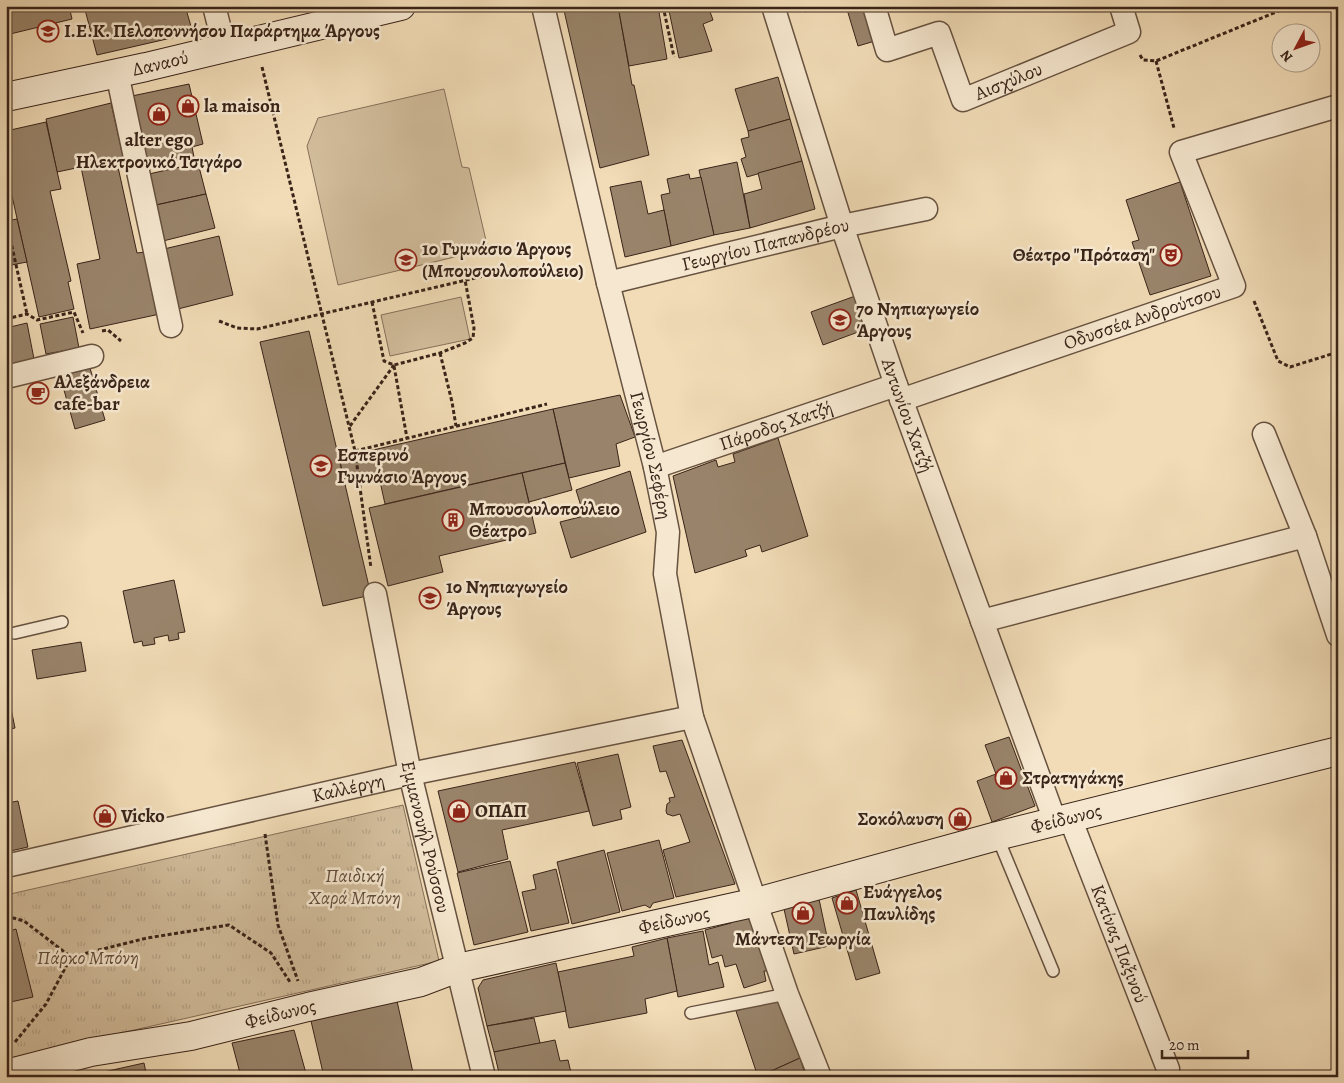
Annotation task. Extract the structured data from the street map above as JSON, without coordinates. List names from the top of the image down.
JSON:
{
  "streets": {
    "main road": ["Δαναού", "Φείδωνος"],
    "street": [
      "Αισχύλου",
      "Γεωργίου Παπανδρέου",
      "Οδυσσέα Ανδρούτσου",
      "Αντωνίου Χατζή",
      "Πάροδος Χατζή",
      "Γεωργίου Σεφέρη",
      "Καλλέργη",
      "Εμμανουήλ Ρούσσου",
      "Κατίνας Παξινού"
    ]
  },
  "crossings": [
    ["Γεωργίου Παπανδρέου", "Αντωνίου Χατζή"],
    ["Γεωργίου Παπανδρέου", "Γεωργίου Σεφέρη"],
    ["Οδυσσέα Ανδρούτσου", "Αντωνίου Χατζή"],
    ["Οδυσσέα Ανδρούτσου", "Πάροδος Χατζή"],
    ["Αντωνίου Χατζή", "Πάροδος Χατζή"],
    ["Αντωνίου Χατζή", "Φείδωνος"],
    ["Αντωνίου Χατζή", "Κατίνας Παξινού"],
    ["Πάροδος Χατζή", "Γεωργίου Σεφέρη"],
    ["Γεωργίου Σεφέρη", "Καλλέργη"],
    ["Γεωργίου Σεφέρη", "Φείδωνος"],
    ["Καλλέργη", "Εμμανουήλ Ρούσσου"],
    ["Φείδωνος", "Εμμανουήλ Ρούσσου"],
    ["Φείδωνος", "Κατίνας Παξινού"]
  ],
  "parks": ["Παιδική Χαρά Μπόνη", "Πάρκο Μπόνη"],
  "places": {
    "school or university": [
      "Ι.Ε.Κ. Πελοποννήσου Παράρτημα Άργους",
      "1ο Γυμνάσιο Άργους (Μπουσουλοπούλειο)",
      "7ο Νηπιαγωγείο Άργους",
      "Εσπερινό Γυμνάσιο Άργους",
      "1ο Νηπιαγωγείο Άργους"
    ],
    "shop": [
      "la maison",
      "alter ego Ηλεκτρονικό Τσιγάρο",
      "Στρατηγάκης",
      "ΟΠΑΠ",
      "Vicko",
      "Σοκόλαυση",
      "Ευάγγελος Παυλίδης",
      "Μάντεση Γεωργία"
    ],
    "theatre": ["Θέατρο \"Πρόταση\""],
    "cafe": ["Αλεξάνδρεια cafe-bar"],
    "building": ["Μπουσουλοπούλειο Θέατρο"]
  },
  "scale_bar": "20 m",
  "north": "bottom left"
}
